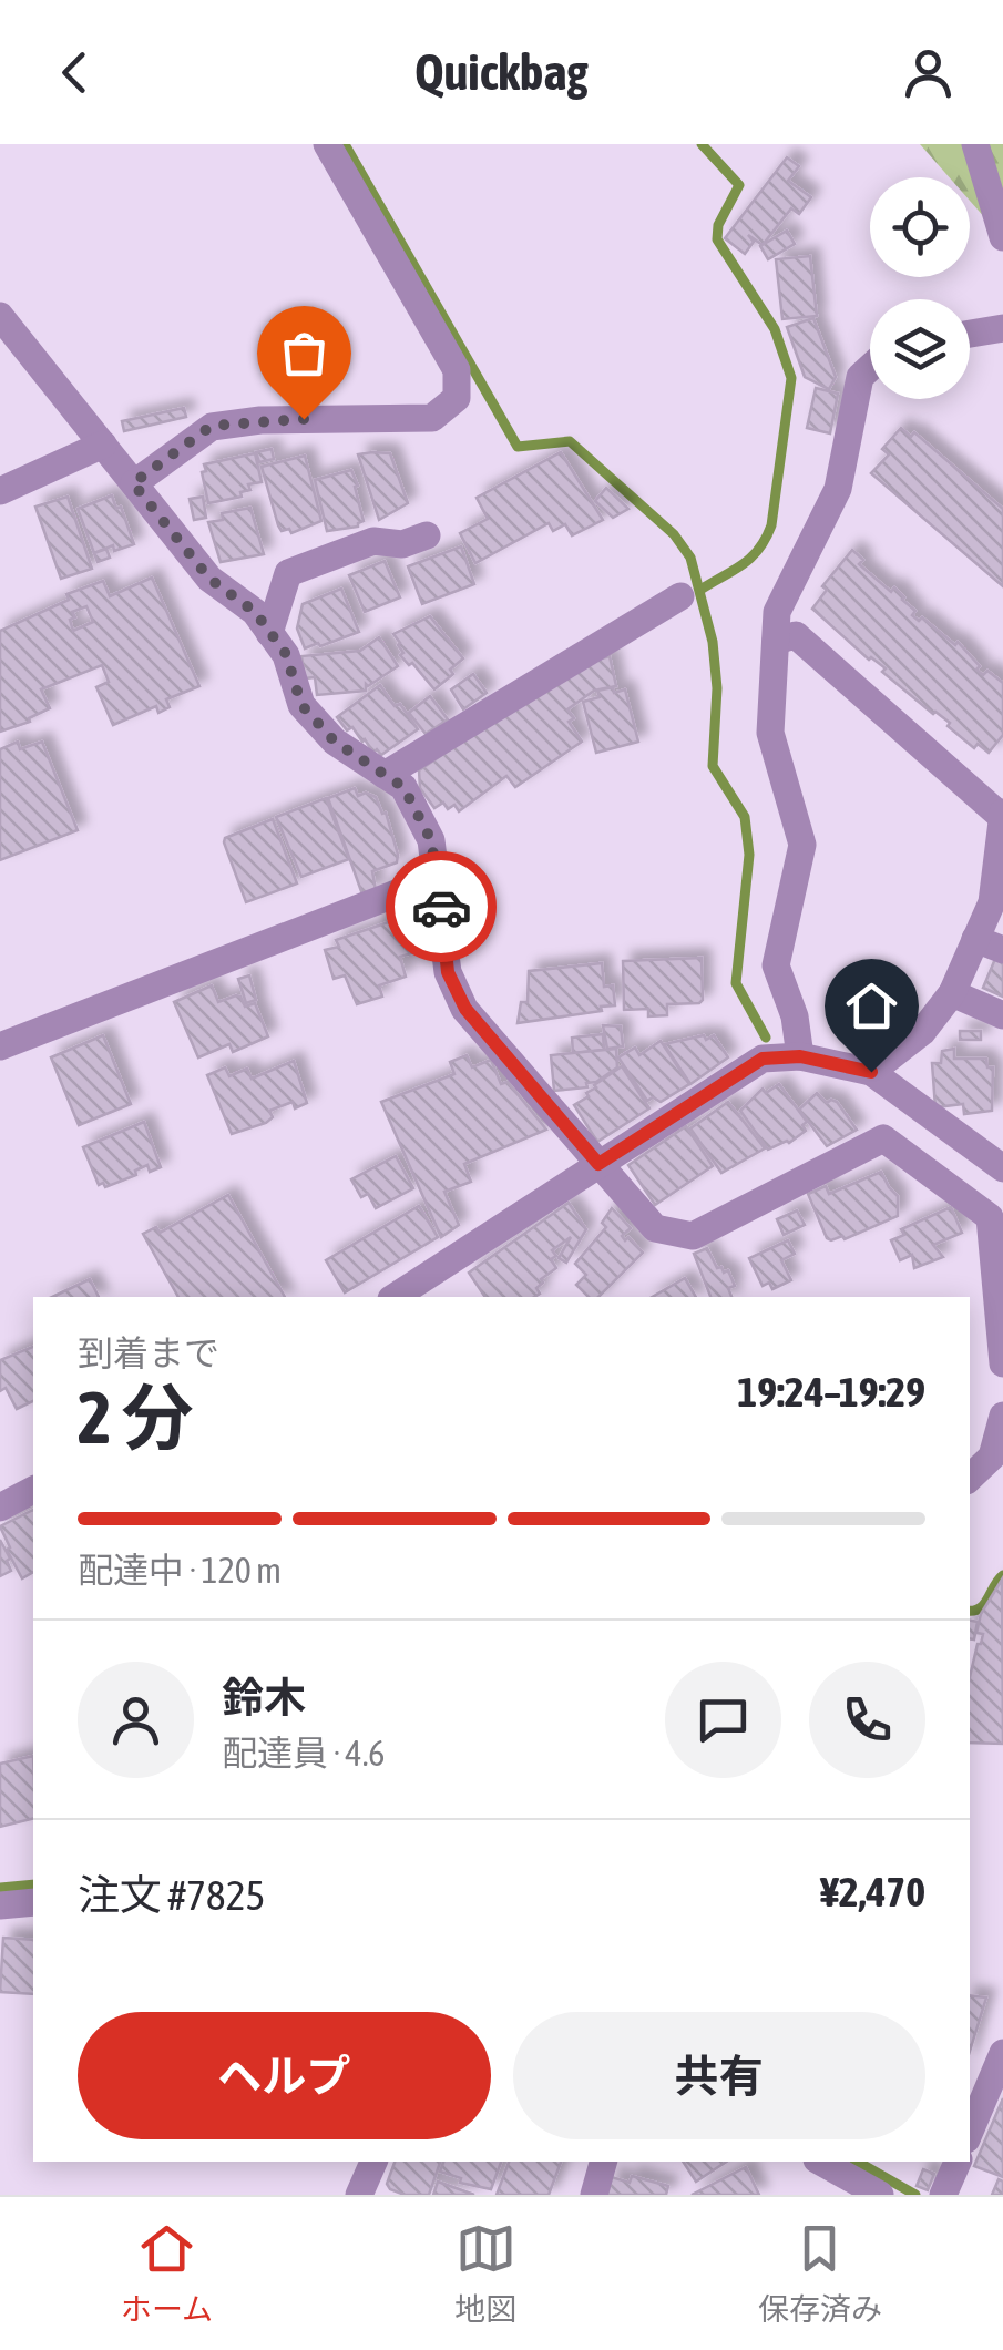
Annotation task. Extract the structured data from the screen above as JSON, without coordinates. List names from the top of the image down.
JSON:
{
  "page": {
    "header": "Quickbag",
    "heading": ["2 分", "到着まで", "19:24–19:29"],
    "panel": [
      "鈴木",
      "配達員 · 4.6",
      "注文 #7825",
      "¥2,470"
    ],
    "bar": "配達中 · 120 m",
    "buttons": ["ヘルプ", "共有"],
    "tabs": ["ホーム", "地図", "保存済み"]
  }
}
